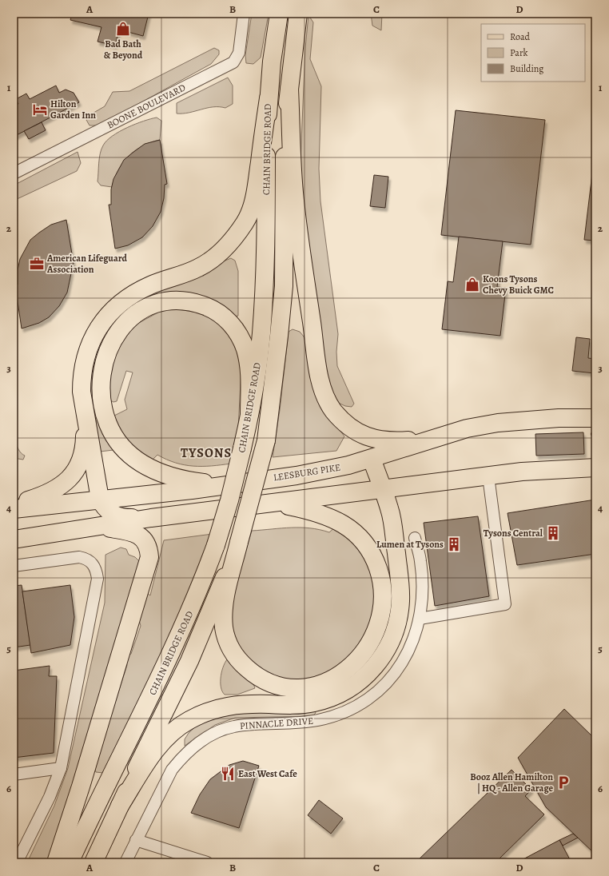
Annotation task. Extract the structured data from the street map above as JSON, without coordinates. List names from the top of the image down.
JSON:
{
  "streets": {
    "main road": ["CHAIN BRIDGE ROAD", "LEESBURG PIKE"],
    "street": ["BOONE BOULEVARD", "PINNACLE DRIVE"]
  },
  "districts": ["TYSONS"],
  "places": {
    "shop": ["Bad Bath & Beyond", "Koons Tysons Chevy Buick GMC"],
    "hotel": ["Hilton Garden Inn"],
    "office": ["American Lifeguard Association"],
    "building": ["Tysons Central", "Lumen at Tysons"],
    "restaurant": ["East West Cafe"],
    "parking": ["Booz Allen Hamilton | HQ - Allen Garage"]
  },
  "legend": ["Road", "Park", "Building"],
  "grid": {
    "columns": [
      "A",
      "B",
      "C",
      "D"
    ],
    "rows": [
      "1",
      "2",
      "3",
      "4",
      "5",
      "6"
    ]
  }
}
